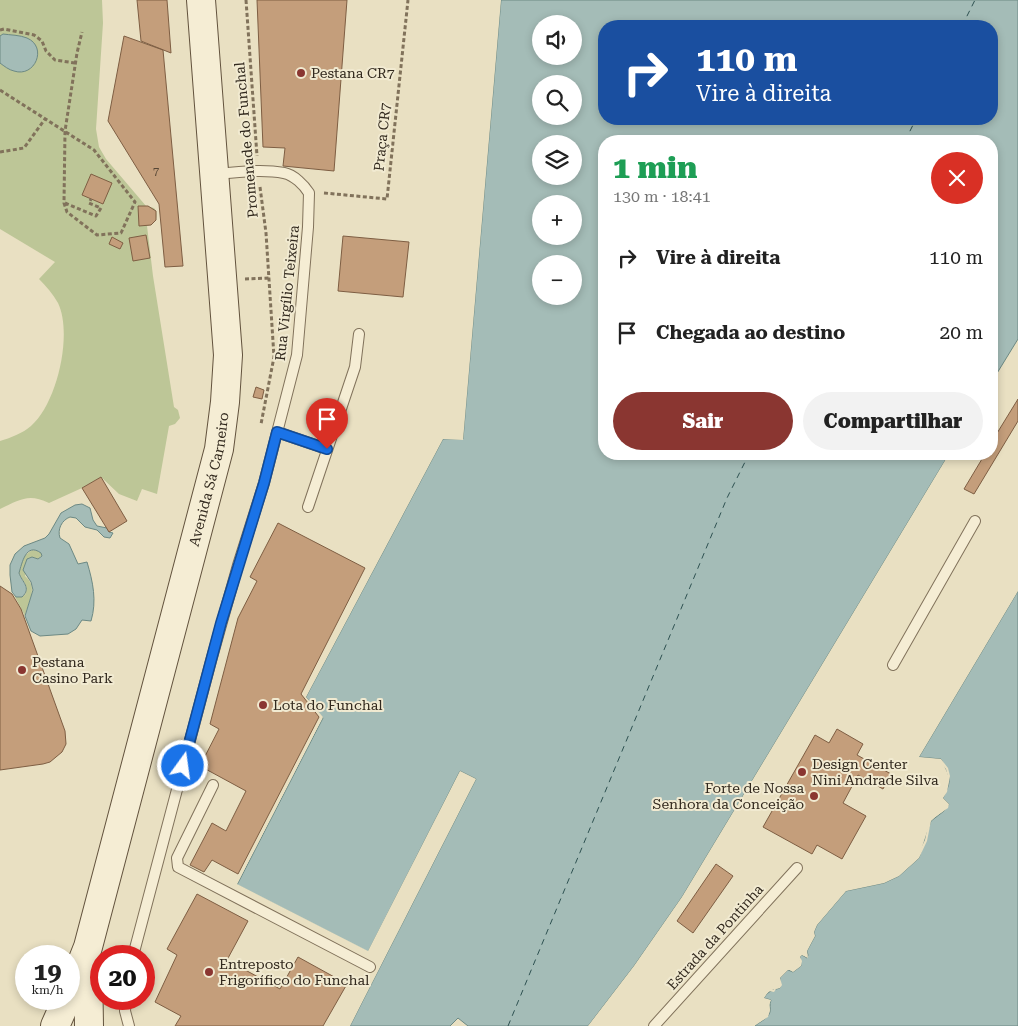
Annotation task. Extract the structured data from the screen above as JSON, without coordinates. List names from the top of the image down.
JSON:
{
  "streets": {
    "main road": ["Avenida Sá Carneiro"],
    "lane": ["Rua Virgílio Teixeira", "Estrada da Pontinha"],
    "path": ["Praça CR7", "Promenade do Funchal"]
  },
  "crossings": [
    ["Praça CR7", "Rua Virgílio Teixeira"]
  ],
  "places": [
    "Pestana CR7",
    "Pestana Casino Park",
    "Lota do Funchal",
    "Design Center Nini Andrade Silva",
    "Forte de Nossa Senhora da Conceição",
    "Entreposto Frigorífico do Funchal"
  ],
  "house_numbers": ["7"],
  "page": {
    "map_buttons": ["+", "−"],
    "turn": ["110 m", "Vire à direita"],
    "heading": ["1 min", "130 m · 18:41"],
    "list": [
      {
        "name": "Vire à direita",
        "value": "110 m"
      },
      {
        "name": "Chegada ao destino",
        "value": "20 m"
      }
    ],
    "buttons": ["Sair", "Compartilhar"],
    "speed": "19 km/h",
    "limit": "20"
  }
}
